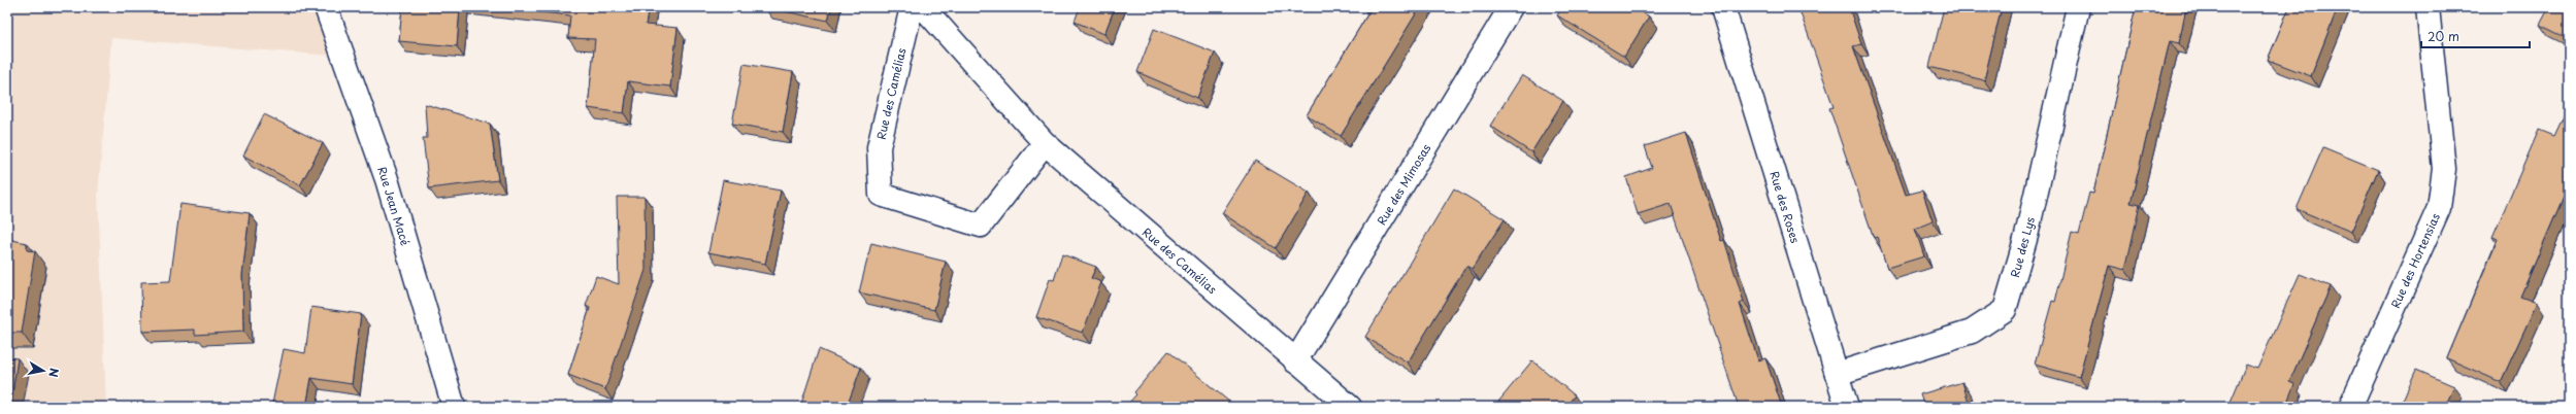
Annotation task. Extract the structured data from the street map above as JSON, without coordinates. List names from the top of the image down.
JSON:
{
  "streets": {
    "street": [
      "Rue des Camélias",
      "Rue des Mimosas",
      "Rue Jean Macé",
      "Rue des Roses",
      "Rue des Lys",
      "Rue des Hortensias"
    ]
  },
  "crossings": [
    ["Rue des Camélias", "Rue des Mimosas"],
    ["Rue des Roses", "Rue des Lys"]
  ],
  "scale_bar": "20 m",
  "north": "right"
}
